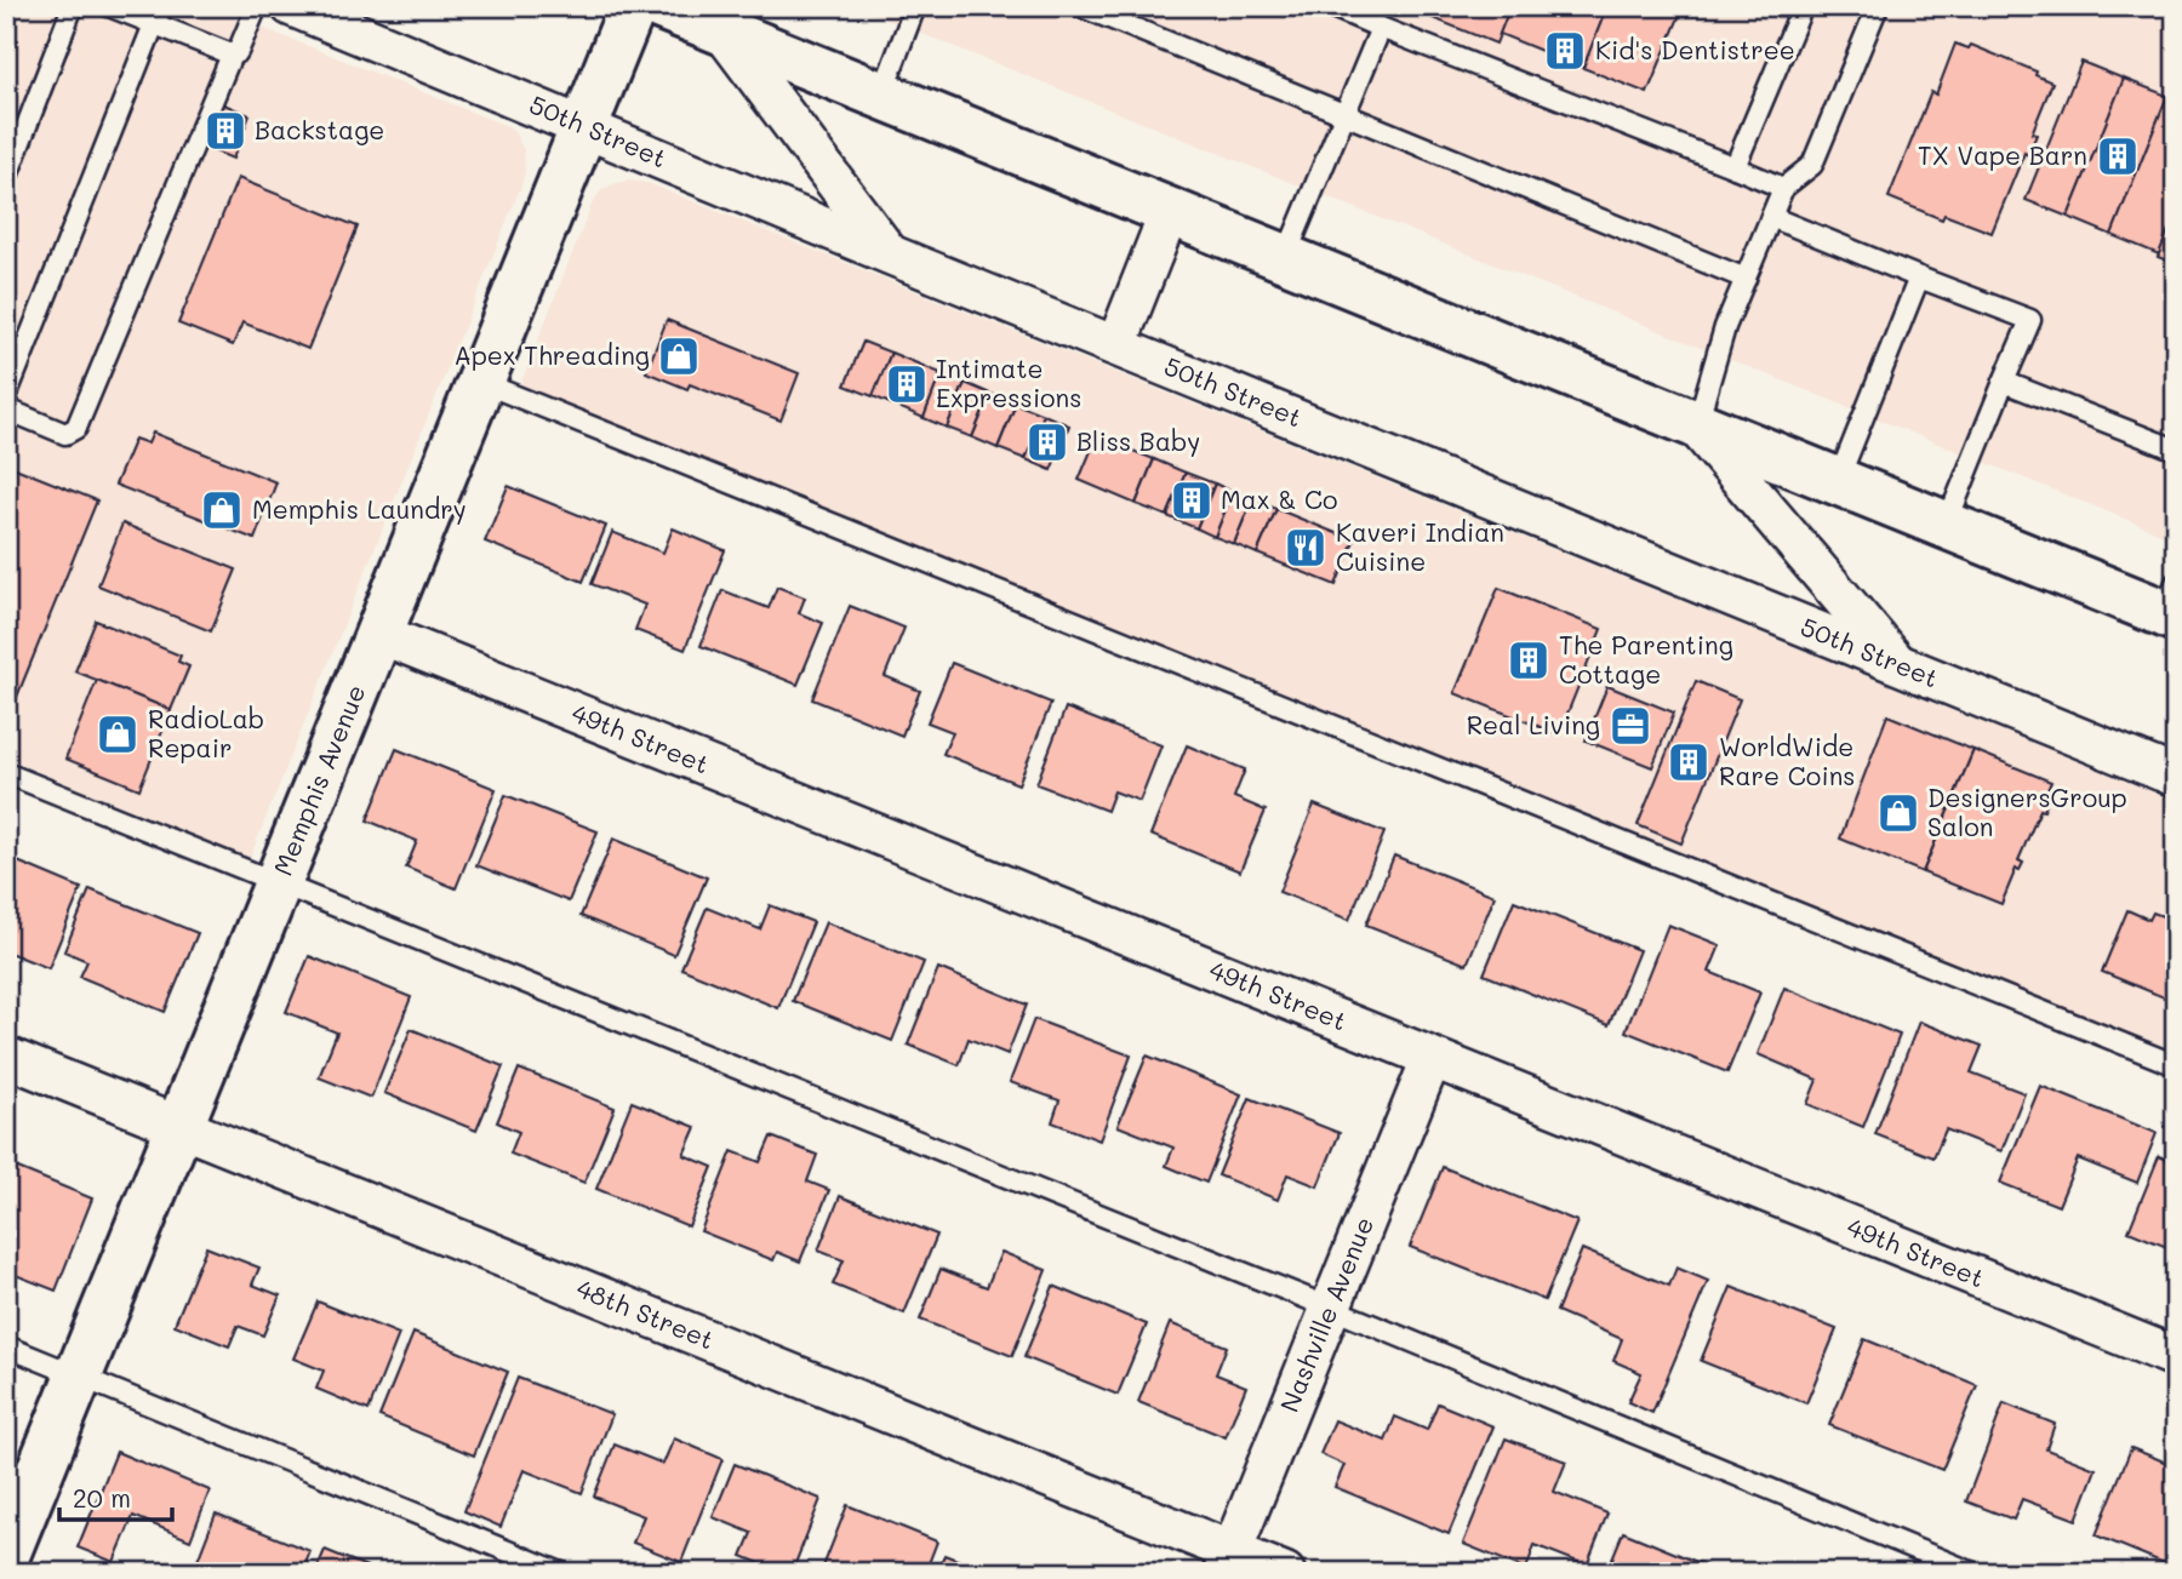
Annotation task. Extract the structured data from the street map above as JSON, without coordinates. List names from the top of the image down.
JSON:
{
  "streets": {
    "street": [
      "50th Street",
      "49th Street",
      "Memphis Avenue",
      "48th Street",
      "Nashville Avenue"
    ]
  },
  "crossings": [
    ["50th Street", "Memphis Avenue"],
    ["49th Street", "Memphis Avenue"],
    ["49th Street", "Nashville Avenue"],
    ["Memphis Avenue", "48th Street"],
    ["48th Street", "Nashville Avenue"]
  ],
  "places": {
    "building": [
      "Kid's Dentistree",
      "Backstage",
      "TX Vape Barn",
      "Intimate Expressions",
      "Bliss Baby",
      "Max & Co",
      "The Parenting Cottage",
      "WorldWide Rare Coins"
    ],
    "shop": [
      "Apex Threading",
      "Memphis Laundry",
      "RadioLab Repair",
      "DesignersGroup Salon"
    ],
    "restaurant": ["Kaveri Indian Cuisine"],
    "office": ["Real Living"]
  },
  "scale_bar": "20 m"
}
